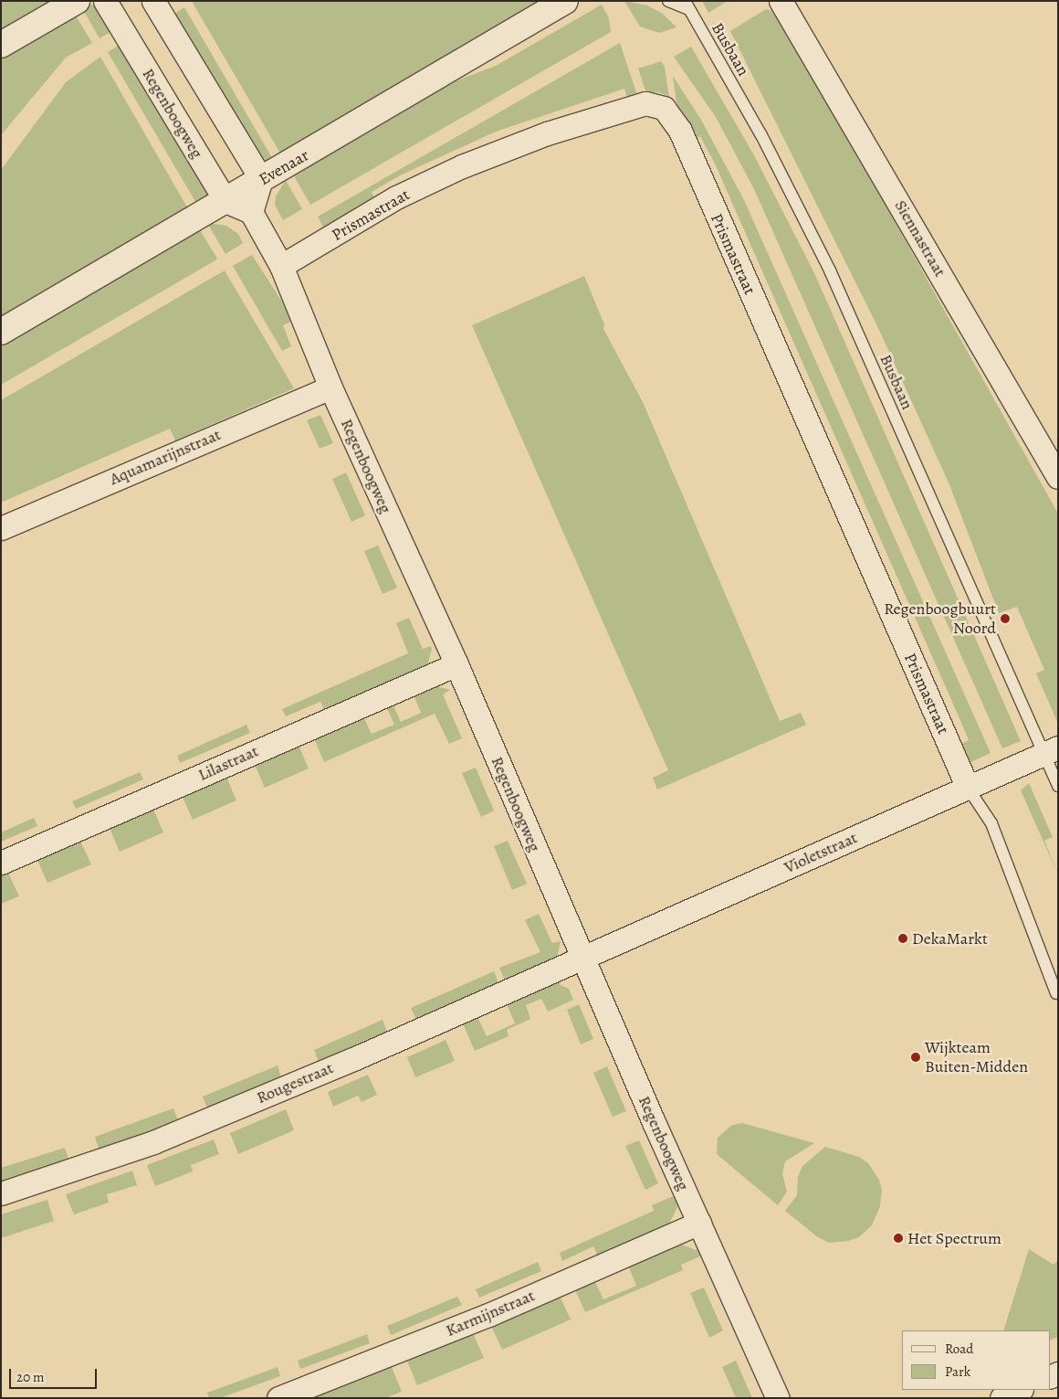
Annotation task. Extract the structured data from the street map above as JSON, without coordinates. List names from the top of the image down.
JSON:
{
  "streets": {
    "main road": ["Evenaar"],
    "street": [
      "Regenboogweg",
      "Prismastraat",
      "Siennastraat",
      "Aquamarijnstraat",
      "Lilastraat",
      "Violetstraat",
      "Rougestraat",
      "Karmijnstraat"
    ],
    "lane": ["Busbaan"]
  },
  "crossings": [
    ["Busbaan", "Violetstraat"],
    ["Regenboogweg", "Evenaar"],
    ["Regenboogweg", "Prismastraat"],
    ["Regenboogweg", "Aquamarijnstraat"],
    ["Regenboogweg", "Lilastraat"],
    ["Regenboogweg", "Violetstraat"],
    ["Regenboogweg", "Rougestraat"],
    ["Regenboogweg", "Karmijnstraat"],
    ["Prismastraat", "Violetstraat"],
    ["Violetstraat", "Rougestraat"]
  ],
  "places": [
    "Regenboogbuurt Noord",
    "DekaMarkt",
    "Wijkteam Buiten-Midden",
    "Het Spectrum"
  ],
  "legend": ["Road", "Park"],
  "scale_bar": "20 m"
}
